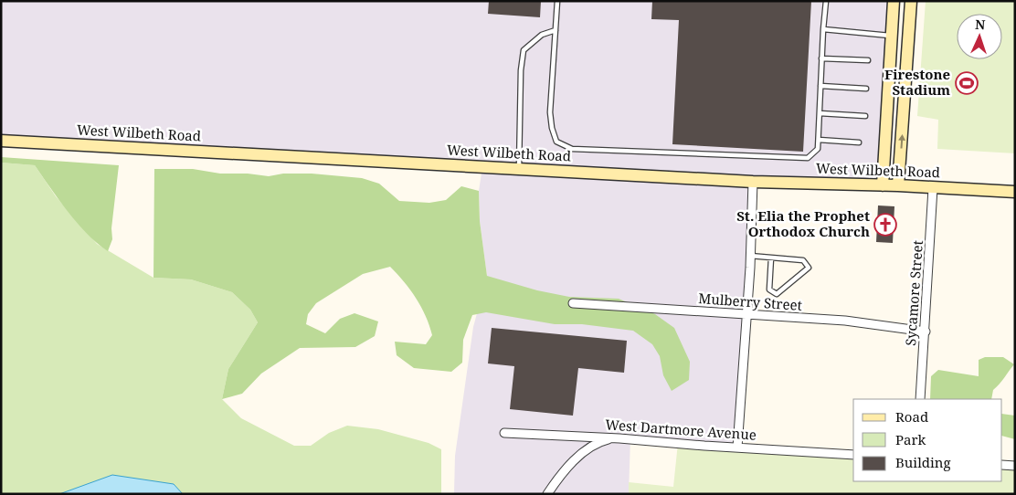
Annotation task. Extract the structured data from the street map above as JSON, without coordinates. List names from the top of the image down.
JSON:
{
  "streets": {
    "main road": ["West Wilbeth Road"],
    "street": ["Sycamore Street", "Mulberry Street", "West Dartmore Avenue"]
  },
  "crossings": [
    ["West Wilbeth Road", "Sycamore Street"],
    ["Sycamore Street", "Mulberry Street"]
  ],
  "places": {
    "sports": ["Firestone Stadium"],
    "church": ["St. Elia the Prophet Orthodox Church"]
  },
  "legend": ["Road", "Park", "Building"],
  "north": "top"
}
